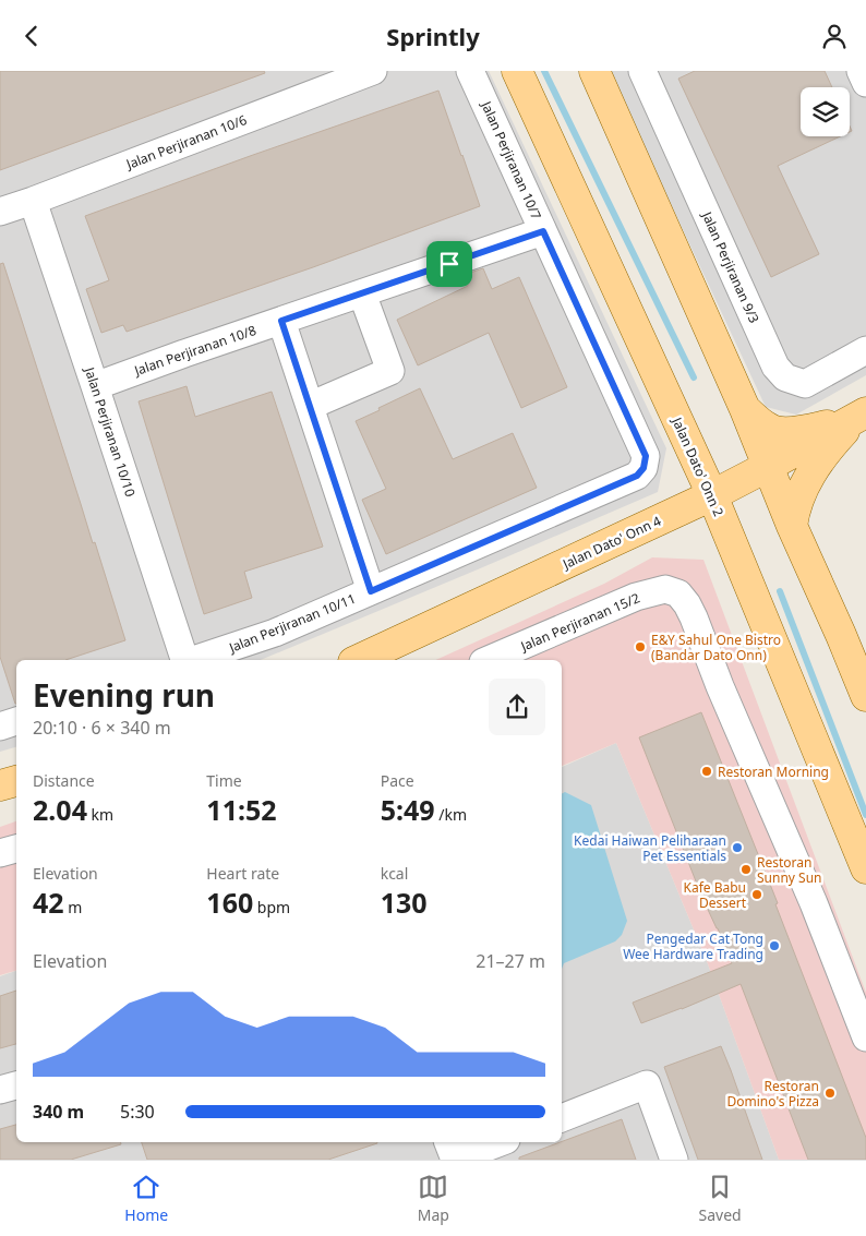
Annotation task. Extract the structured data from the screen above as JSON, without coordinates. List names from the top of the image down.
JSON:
{
  "streets": {
    "main road": ["Jalan Dato' Onn 2", "Jalan Dato' Onn 4"],
    "street": [
      "Jalan Perjiranan 10/6",
      "Jalan Perjiranan 10/7",
      "Jalan Perjiranan 9/3",
      "Jalan Perjiranan 10/8",
      "Jalan Perjiranan 10/10",
      "Jalan Perjiranan 15/2",
      "Jalan Perjiranan 10/11"
    ]
  },
  "crossings": [
    ["Jalan Perjiranan 10/6", "Jalan Perjiranan 10/10"],
    ["Jalan Perjiranan 10/7", "Jalan Perjiranan 10/8"],
    ["Jalan Perjiranan 10/7", "Jalan Perjiranan 10/11"],
    ["Jalan Perjiranan 10/8", "Jalan Perjiranan 10/10"],
    ["Jalan Dato' Onn 2", "Jalan Dato' Onn 4"]
  ],
  "places": [
    "E&Y Sahul One Bistro (Bandar Dato Onn)",
    "Restoran Morning",
    "Kedai Haiwan Peliharaan Pet Essentials",
    "Restoran Sunny Sun",
    "Kafe Babu Dessert",
    "Pengedar Cat Tong Wee Hardware Trading",
    "Restoran Domino's Pizza"
  ],
  "page": {
    "header": "Sprintly",
    "heading": ["Evening run", "20:10 · 6 × 340 m"],
    "stats": [
      ["Distance", "2.04 km"],
      ["Time", "11:52"],
      ["Pace", "5:49 /km"],
      ["Elevation", "42 m"],
      ["Heart rate", "160 bpm"],
      ["kcal", "130"]
    ],
    "chart": ["Elevation", "21–27 m"],
    "list": [
      {
        "name": "340 m",
        "note": "5:30"
      }
    ],
    "tabs": ["Home", "Map", "Saved"]
  }
}
